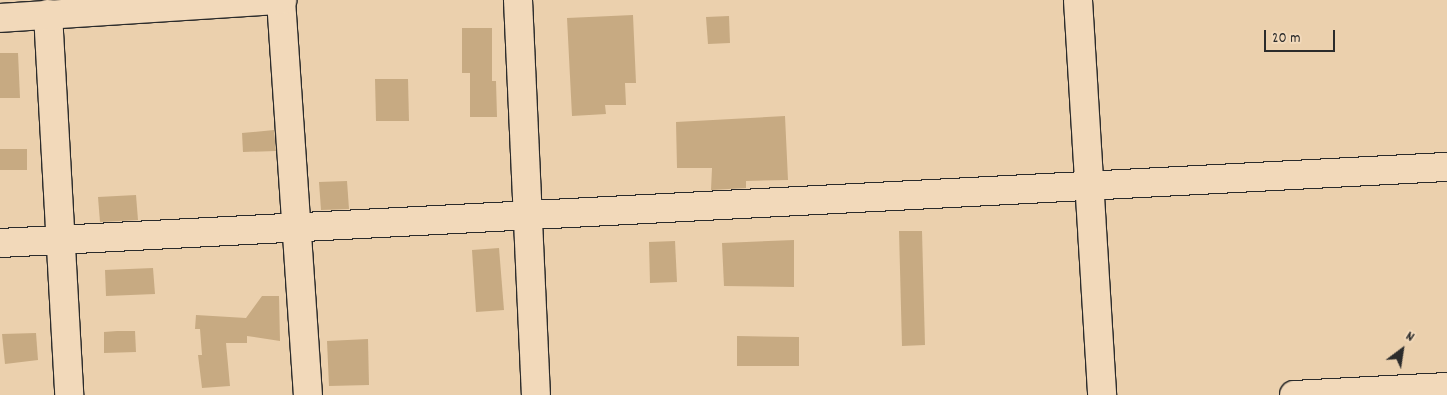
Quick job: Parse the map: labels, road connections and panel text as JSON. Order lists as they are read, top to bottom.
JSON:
{
  "scale_bar": "20 m",
  "north": "top right"
}
